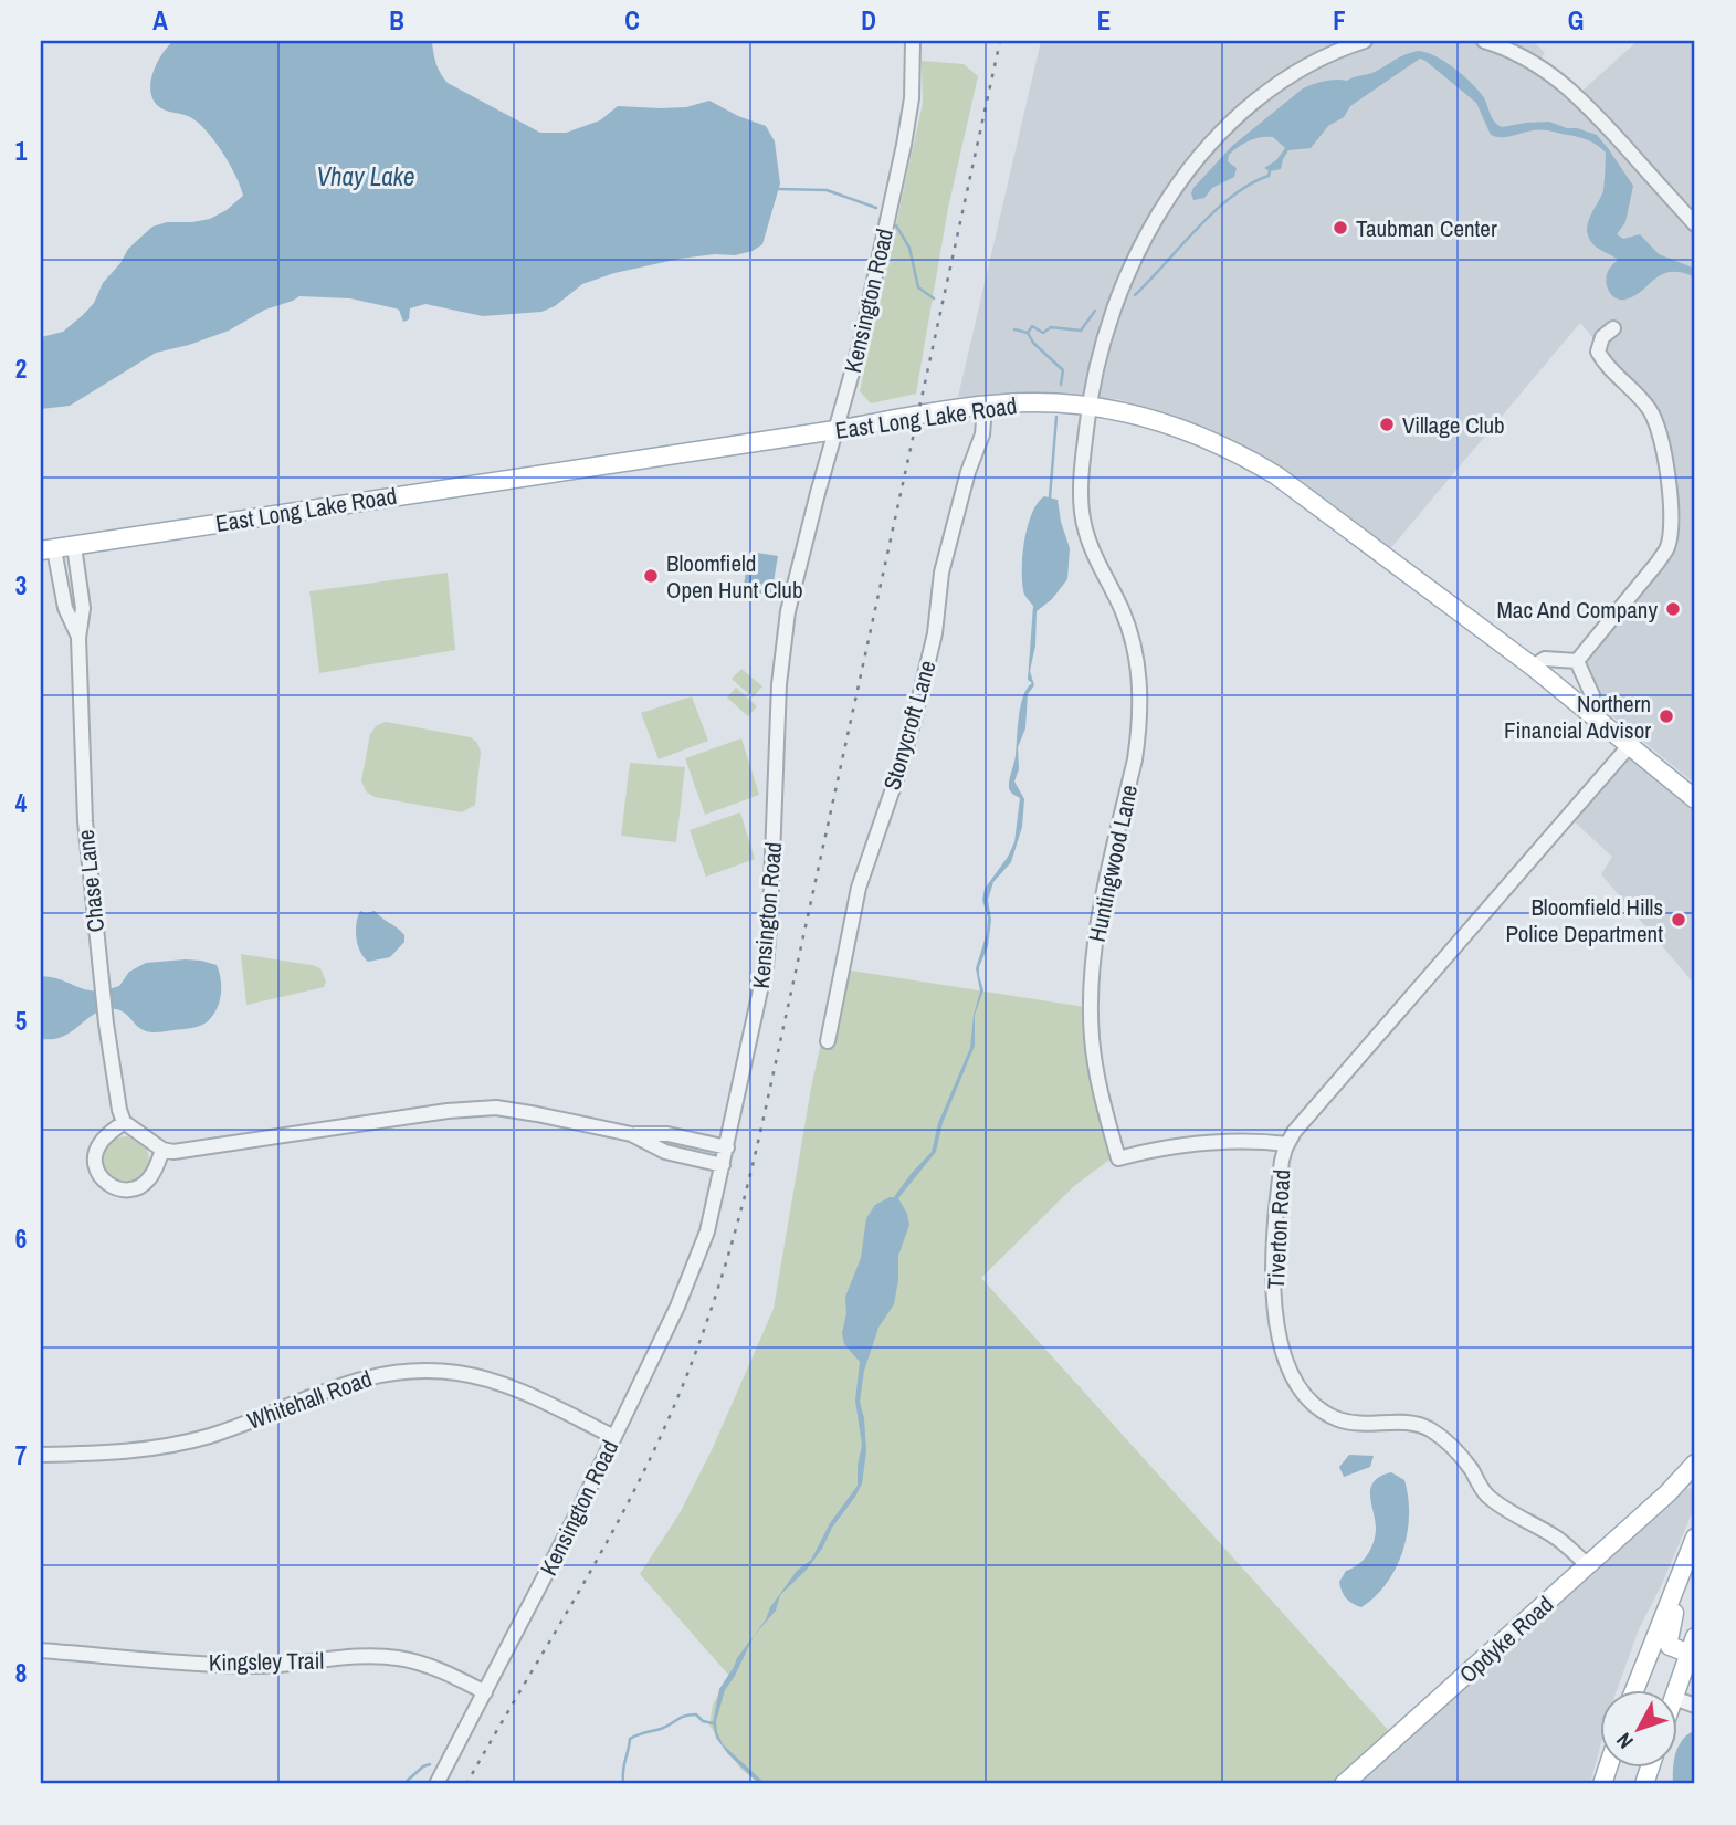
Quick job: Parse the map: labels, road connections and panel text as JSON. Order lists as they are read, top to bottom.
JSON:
{
  "streets": {
    "main road": ["East Long Lake Road", "Opdyke Road"],
    "street": [
      "Kensington Road",
      "Stonycroft Lane",
      "Huntingwood Lane",
      "Chase Lane",
      "Tiverton Road",
      "Whitehall Road",
      "Kingsley Trail"
    ]
  },
  "crossings": [
    ["Kensington Road", "East Long Lake Road"],
    ["Kensington Road", "Whitehall Road"],
    ["Kensington Road", "Kingsley Trail"],
    ["East Long Lake Road", "Stonycroft Lane"],
    ["East Long Lake Road", "Huntingwood Lane"],
    ["East Long Lake Road", "Chase Lane"],
    ["East Long Lake Road", "Tiverton Road"],
    ["Huntingwood Lane", "Tiverton Road"],
    ["Tiverton Road", "Opdyke Road"]
  ],
  "water": ["Vhay Lake"],
  "places": [
    "Taubman Center",
    "Village Club",
    "Bloomfield Open Hunt Club",
    "Mac And Company",
    "Northern Financial Advisor",
    "Bloomfield Hills Police Department"
  ],
  "north": "bottom left",
  "grid": {
    "columns": [
      "A",
      "B",
      "C",
      "D",
      "E",
      "F",
      "G"
    ],
    "rows": [
      "1",
      "2",
      "3",
      "4",
      "5",
      "6",
      "7",
      "8"
    ]
  }
}
